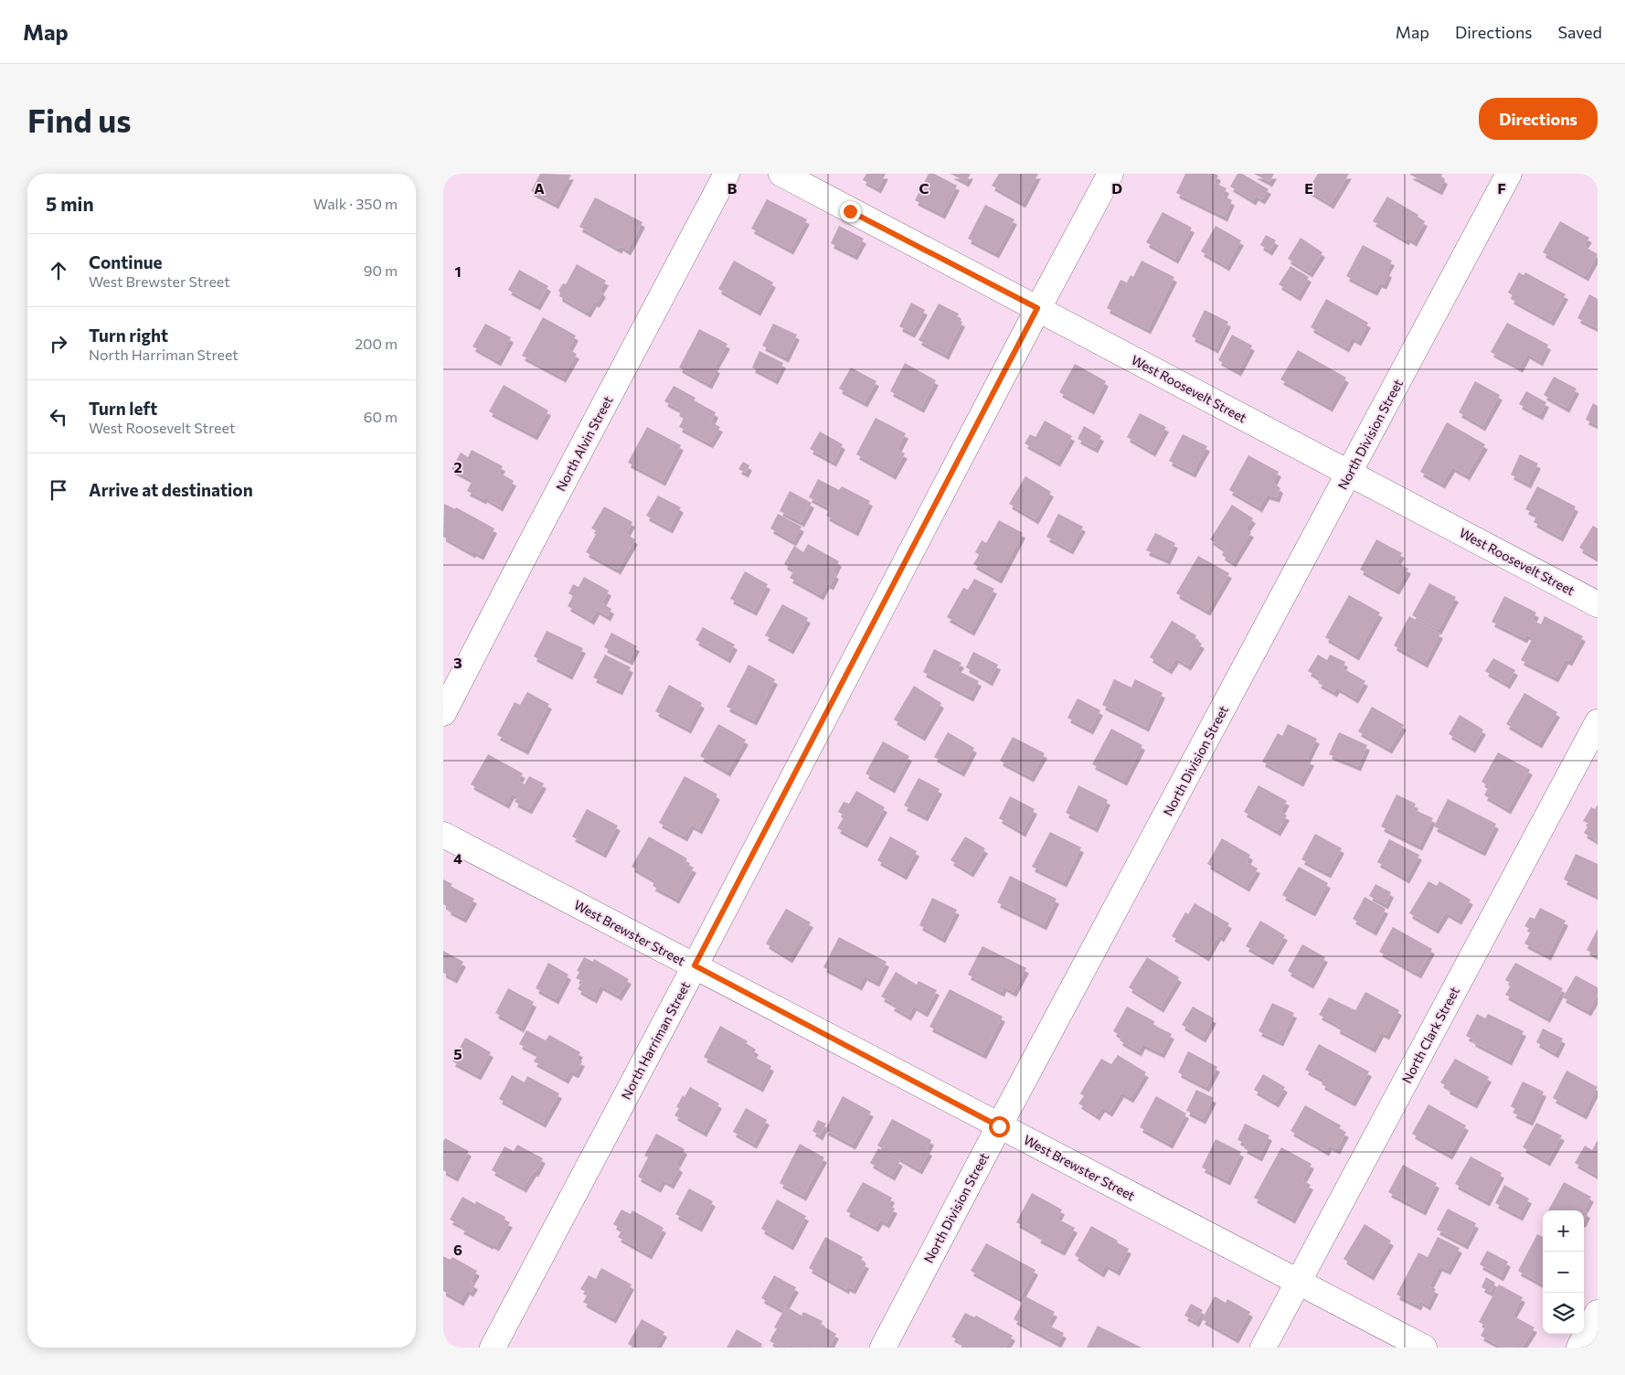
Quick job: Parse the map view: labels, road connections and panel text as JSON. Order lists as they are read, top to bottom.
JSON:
{
  "streets": {
    "street": [
      "West Roosevelt Street",
      "North Division Street",
      "North Alvin Street",
      "West Brewster Street",
      "North Clark Street",
      "North Harriman Street"
    ]
  },
  "crossings": [
    ["West Roosevelt Street", "North Division Street"],
    ["West Roosevelt Street", "North Harriman Street"],
    ["North Division Street", "West Brewster Street"],
    ["West Brewster Street", "North Clark Street"],
    ["West Brewster Street", "North Harriman Street"]
  ],
  "page": {
    "header": "Map",
    "nav": ["Map", "Directions", "Saved"],
    "buttons": "Directions",
    "title": "Find us",
    "heading": ["5 min", "Walk · 350 m"],
    "list": [
      ["Continue", "West Brewster Street", "90 m"],
      ["Turn right", "North Harriman Street", "200 m"],
      ["Turn left", "West Roosevelt Street", "60 m"],
      "Arrive at destination"
    ],
    "map_buttons": ["+", "−"]
  },
  "grid": {
    "columns": [
      "A",
      "B",
      "C",
      "D",
      "E",
      "F"
    ],
    "rows": [
      "1",
      "2",
      "3",
      "4",
      "5",
      "6"
    ]
  }
}
